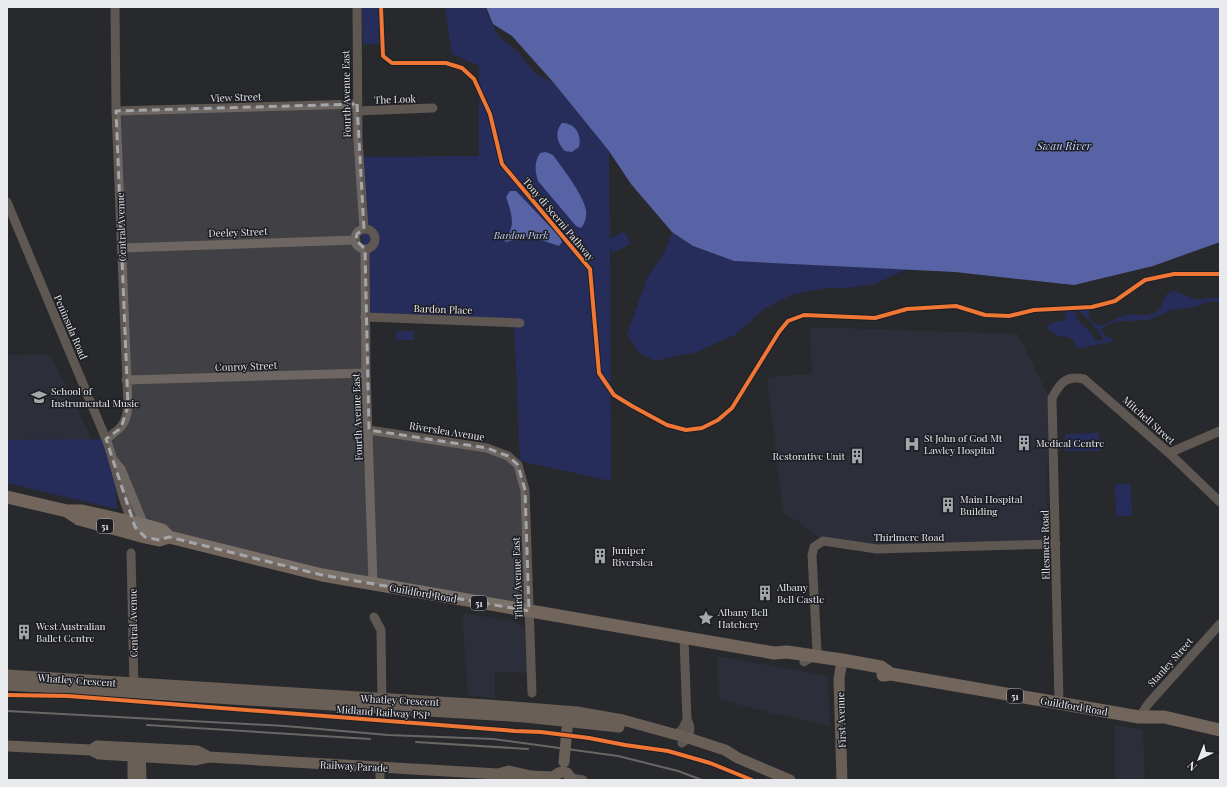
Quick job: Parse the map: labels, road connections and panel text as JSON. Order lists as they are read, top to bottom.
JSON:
{
  "streets": {
    "highway": ["51", "Guildford Road"],
    "main road": ["Whatley Crescent", "First Avenue", "Railway Parade"],
    "street": [
      "Fourth Avenue East",
      "View Street",
      "The Look",
      "Central Avenue",
      "Deeley Street",
      "Bardon Place",
      "Peninsula Road",
      "Conroy Street",
      "Mitchell Street",
      "Riverslea Avenue",
      "Thirlmere Road",
      "Ellesmere Road",
      "Third Avenue East",
      "Stanley Street"
    ],
    "cycle path": ["Tony di Scerni Pathway", "Midland Railway PSP"]
  },
  "crossings": [
    ["Fourth Avenue East", "View Street"],
    ["Fourth Avenue East", "The Look"],
    ["Fourth Avenue East", "Deeley Street"],
    ["Fourth Avenue East", "Bardon Place"],
    ["Fourth Avenue East", "Conroy Street"],
    ["Fourth Avenue East", "Riverslea Avenue"],
    ["Fourth Avenue East", "Guildford Road"],
    ["View Street", "The Look"],
    ["View Street", "Central Avenue"],
    ["Central Avenue", "Deeley Street"],
    ["Central Avenue", "Peninsula Road"],
    ["Central Avenue", "Conroy Street"],
    ["Central Avenue", "Whatley Crescent"],
    ["Peninsula Road", "Guildford Road"],
    ["Mitchell Street", "Ellesmere Road"],
    ["Riverslea Avenue", "Third Avenue East"],
    ["Thirlmere Road", "Ellesmere Road"],
    ["Thirlmere Road", "Guildford Road"],
    ["Ellesmere Road", "Guildford Road"],
    ["Third Avenue East", "Guildford Road"],
    ["Guildford Road", "Stanley Street"],
    ["Guildford Road", "First Avenue"]
  ],
  "water": ["Swan River"],
  "parks": ["Bardon Park"],
  "places": {
    "school or university": ["School of Instrumental Music"],
    "building": [
      "Medical Centre",
      "Restorative Unit",
      "Main Hospital Building",
      "Juniper Riverslea",
      "Albany Bell Castle",
      "West Australian Ballet Centre"
    ],
    "hospital": ["St John of God Mt Lawley Hospital"],
    "place": ["Albany Bell Hatchery"]
  },
  "north": "bottom left"
}
